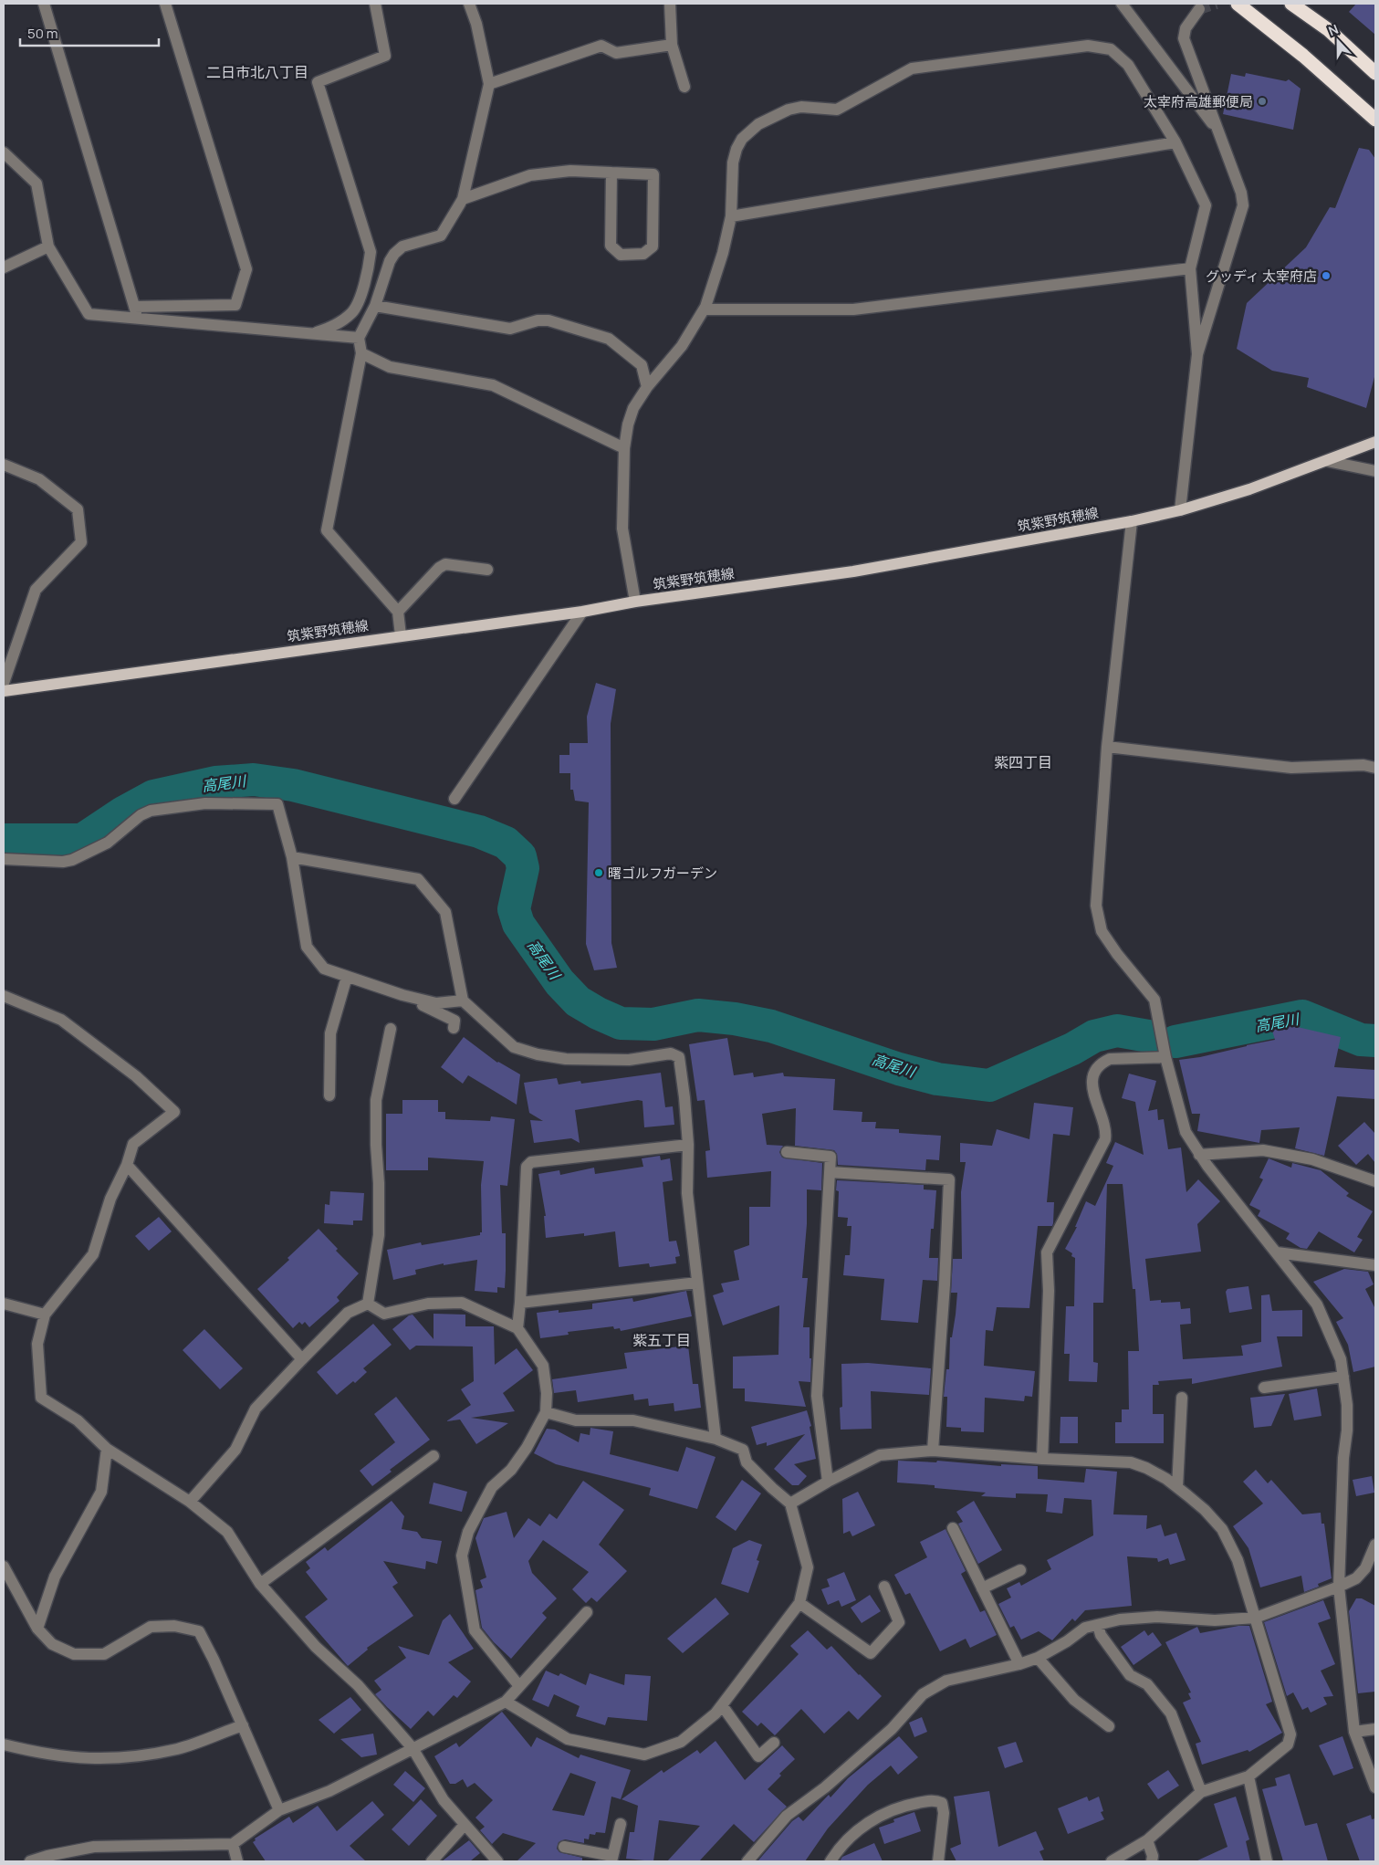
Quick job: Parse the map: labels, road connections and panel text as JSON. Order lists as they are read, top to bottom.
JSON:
{
  "streets": {
    "main road": ["筑紫野筑穂線"]
  },
  "districts": ["二日市北八丁目", "紫四丁目", "紫五丁目"],
  "water": ["高尾川"],
  "places": ["太宰府高雄郵便局", "グッディ 太宰府店", "曙ゴルフガーデン"],
  "scale_bar": "50 m",
  "north": "top"
}
